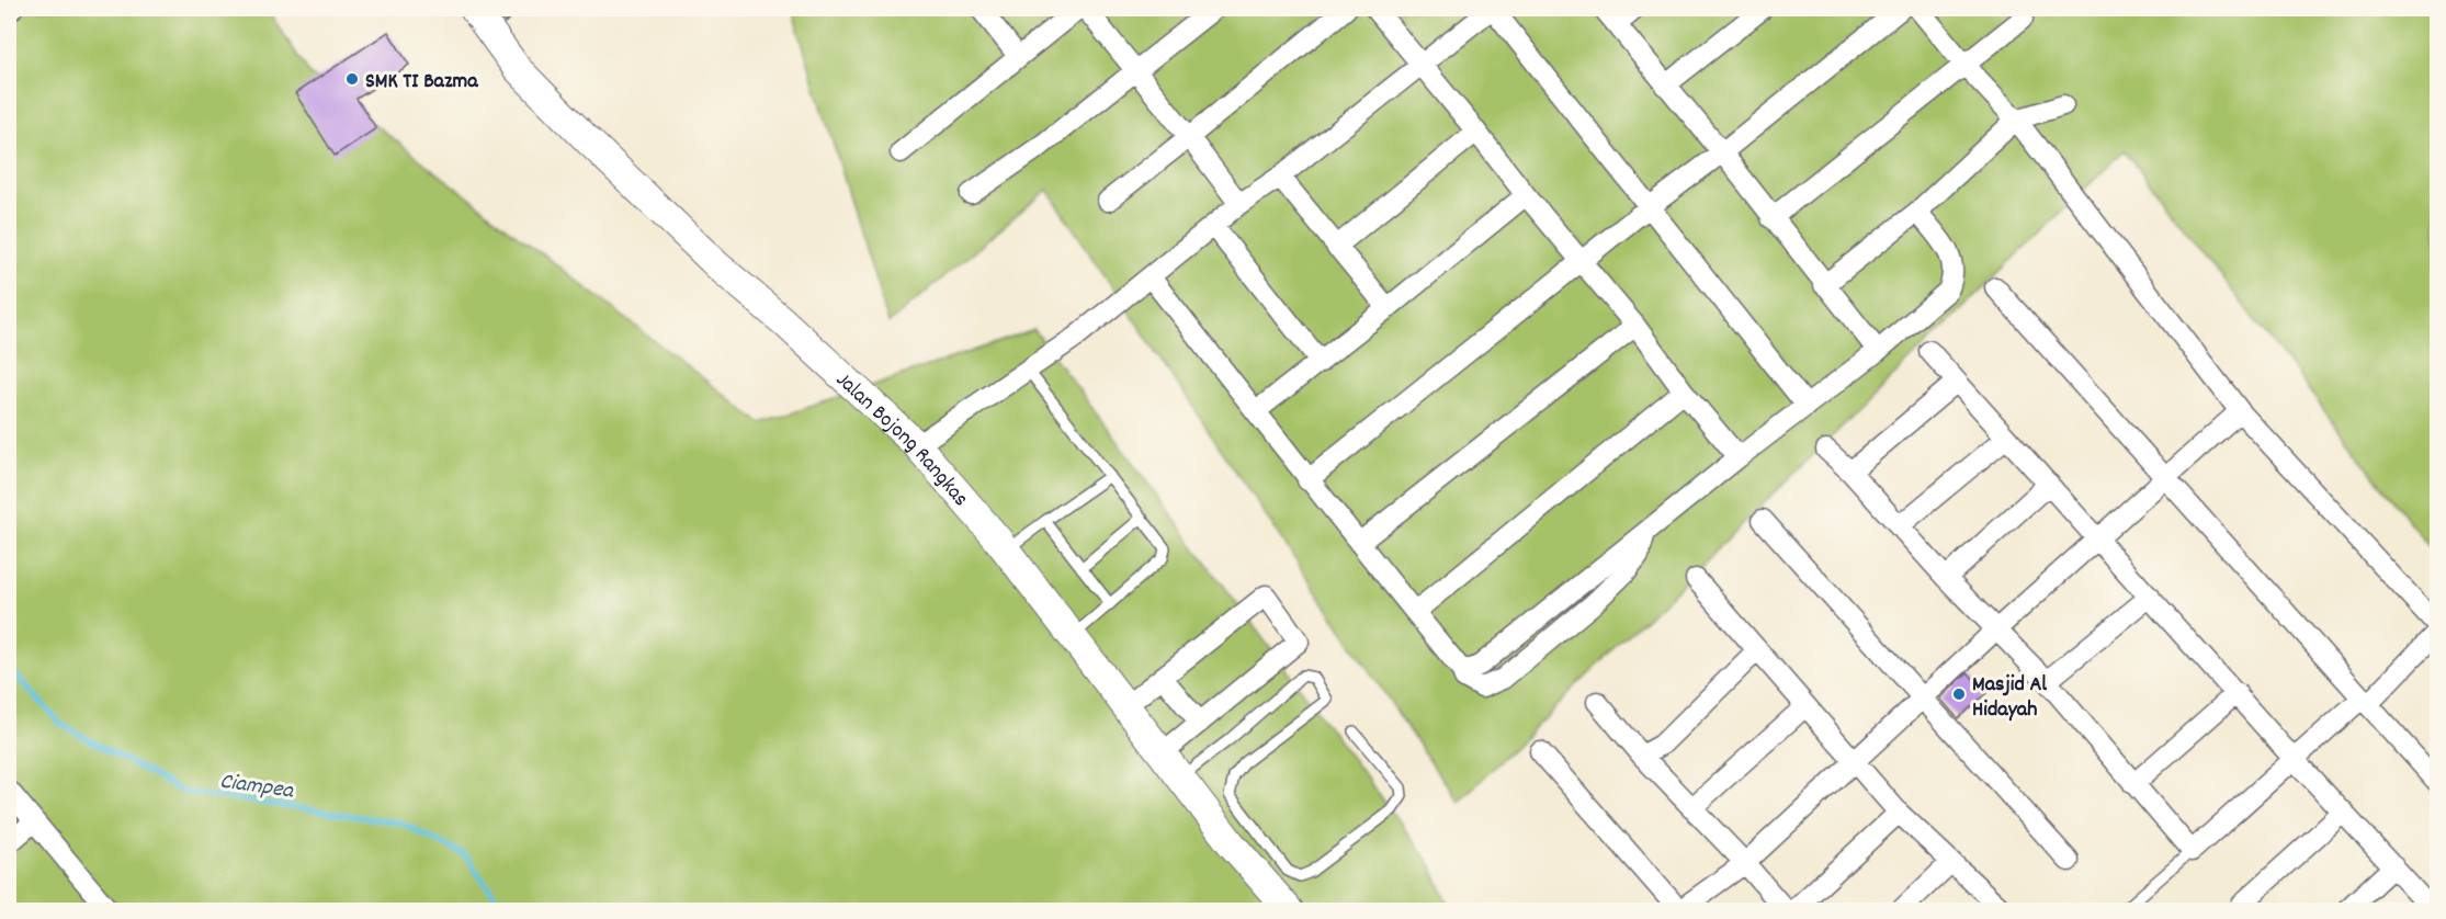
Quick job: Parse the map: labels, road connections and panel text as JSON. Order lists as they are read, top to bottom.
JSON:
{
  "streets": {
    "main road": ["Jalan Bojong Rangkas"]
  },
  "water": ["Ciampea"],
  "places": ["SMK TI Bazma", "Masjid Al Hidayah"]
}
